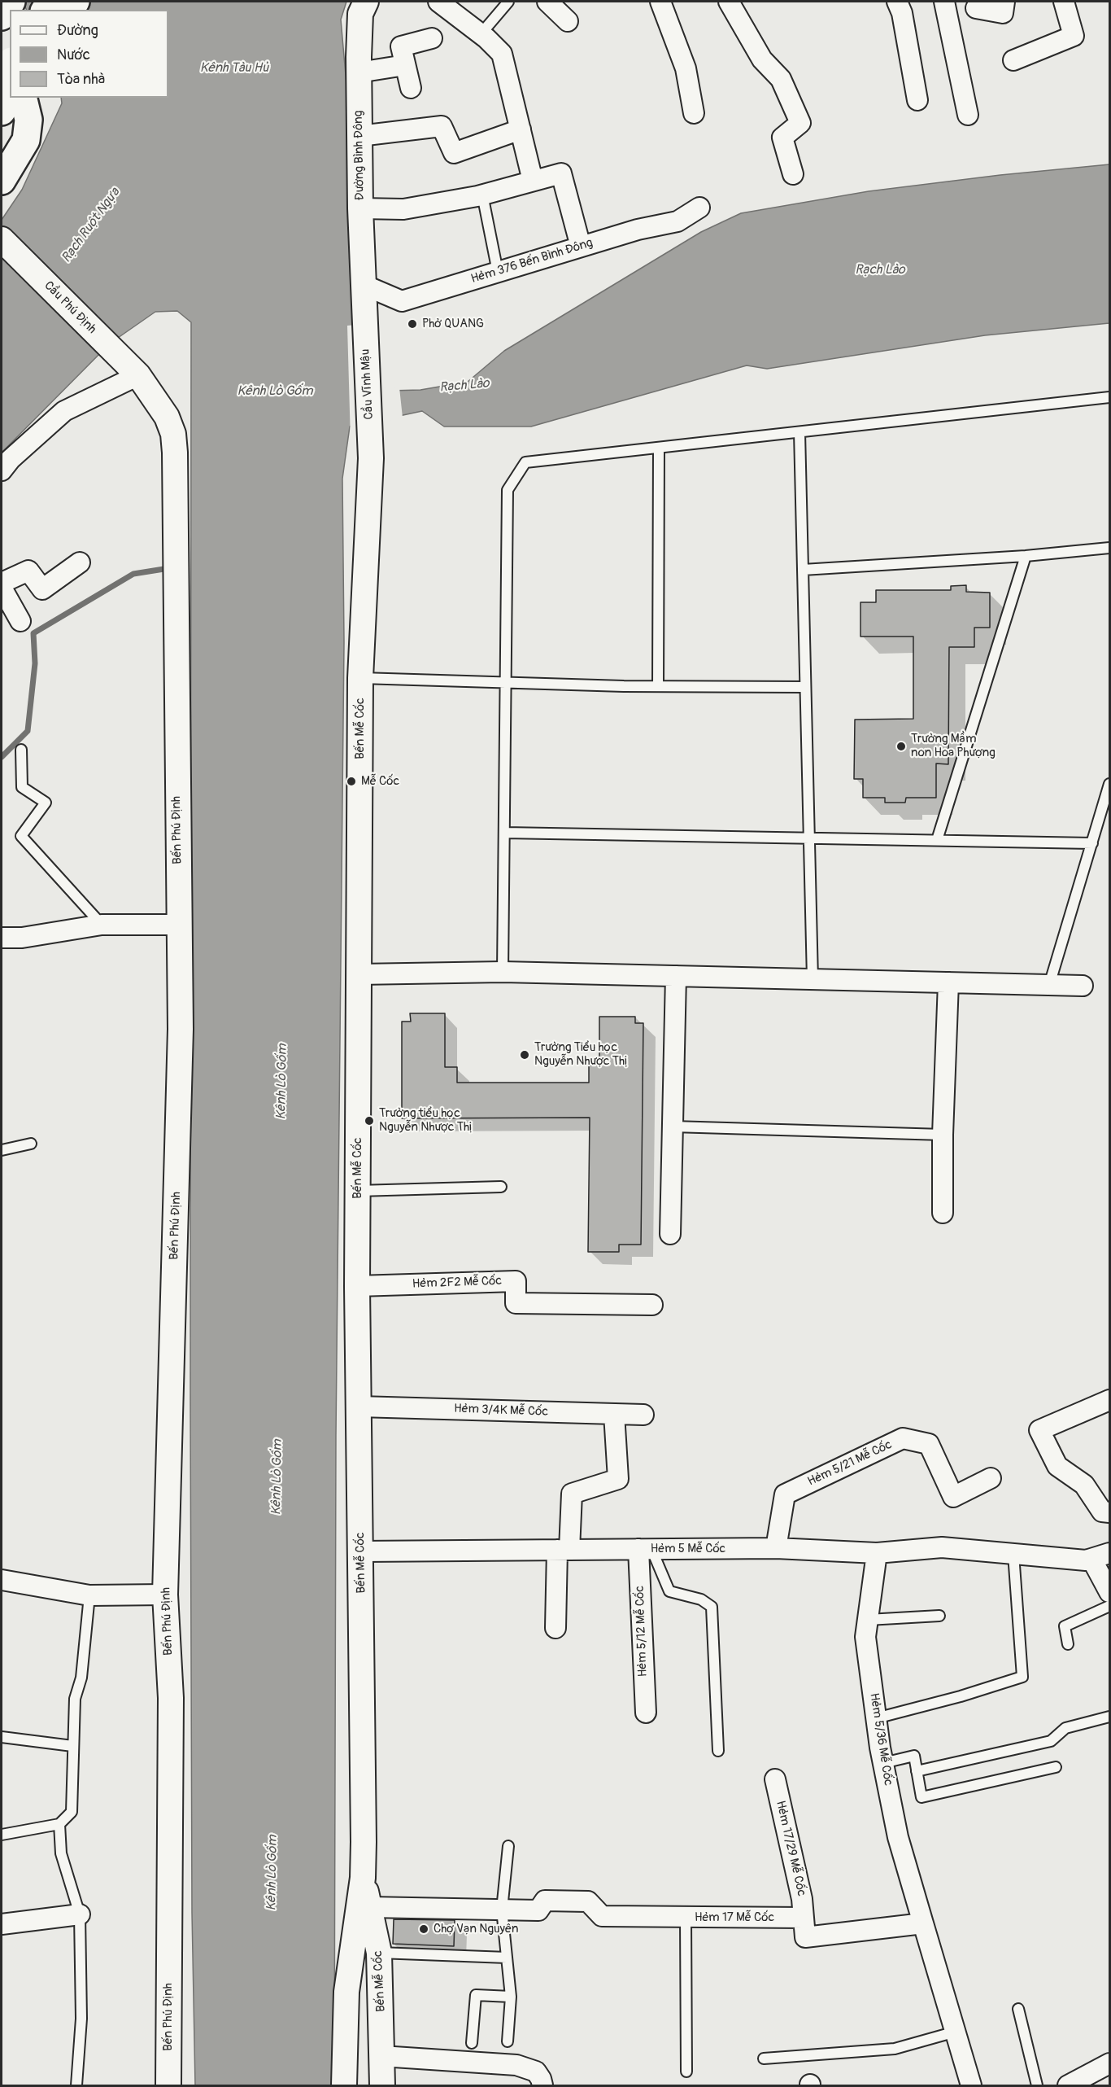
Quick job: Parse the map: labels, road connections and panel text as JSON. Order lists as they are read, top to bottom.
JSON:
{
  "streets": {
    "street": [
      "Đường Bình Đông",
      "Hẻm 376 Bến Bình Đông",
      "Cầu Phú Định",
      "Cầu Vĩnh Mậu",
      "Bến Mễ Cốc",
      "Bến Phú Định",
      "Hẻm 2F2 Mễ Cốc",
      "Hẻm 3/4K Mễ Cốc",
      "Hẻm 5/21 Mễ Cốc",
      "Hẻm 5 Mễ Cốc",
      "Hẻm 5/12 Mễ Cốc",
      "Hẻm 5/36 Mễ Cốc",
      "Hẻm 17/29 Mễ Cốc",
      "Hẻm 17 Mễ Cốc"
    ]
  },
  "crossings": [
    ["Đường Bình Đông", "Hẻm 376 Bến Bình Đông"],
    ["Đường Bình Đông", "Cầu Vĩnh Mậu"],
    ["Cầu Phú Định", "Bến Phú Định"],
    ["Cầu Vĩnh Mậu", "Bến Mễ Cốc"],
    ["Bến Mễ Cốc", "Hẻm 2F2 Mễ Cốc"],
    ["Bến Mễ Cốc", "Hẻm 3/4K Mễ Cốc"],
    ["Bến Mễ Cốc", "Hẻm 5 Mễ Cốc"],
    ["Bến Mễ Cốc", "Hẻm 17 Mễ Cốc"],
    ["Hẻm 5/21 Mễ Cốc", "Hẻm 5 Mễ Cốc"],
    ["Hẻm 5 Mễ Cốc", "Hẻm 5/12 Mễ Cốc"],
    ["Hẻm 5 Mễ Cốc", "Hẻm 5/36 Mễ Cốc"],
    ["Hẻm 17/29 Mễ Cốc", "Hẻm 17 Mễ Cốc"]
  ],
  "water": [
    "Kênh Tàu Hủ",
    "Rạch Ruột Ngựa",
    "Rạch Lào",
    "Kênh Lò Gốm"
  ],
  "places": [
    "Phở QUANG",
    "Trường Mầm non Hoa Phượng",
    "Mễ Cốc",
    "Trường Tiểu học Nguyễn Nhược Thị",
    "Trường tiểu học Nguyễn Nhược Thị",
    "Chợ Vạn Nguyên"
  ],
  "legend": ["Đường", "Nước", "Tòa nhà"]
}
